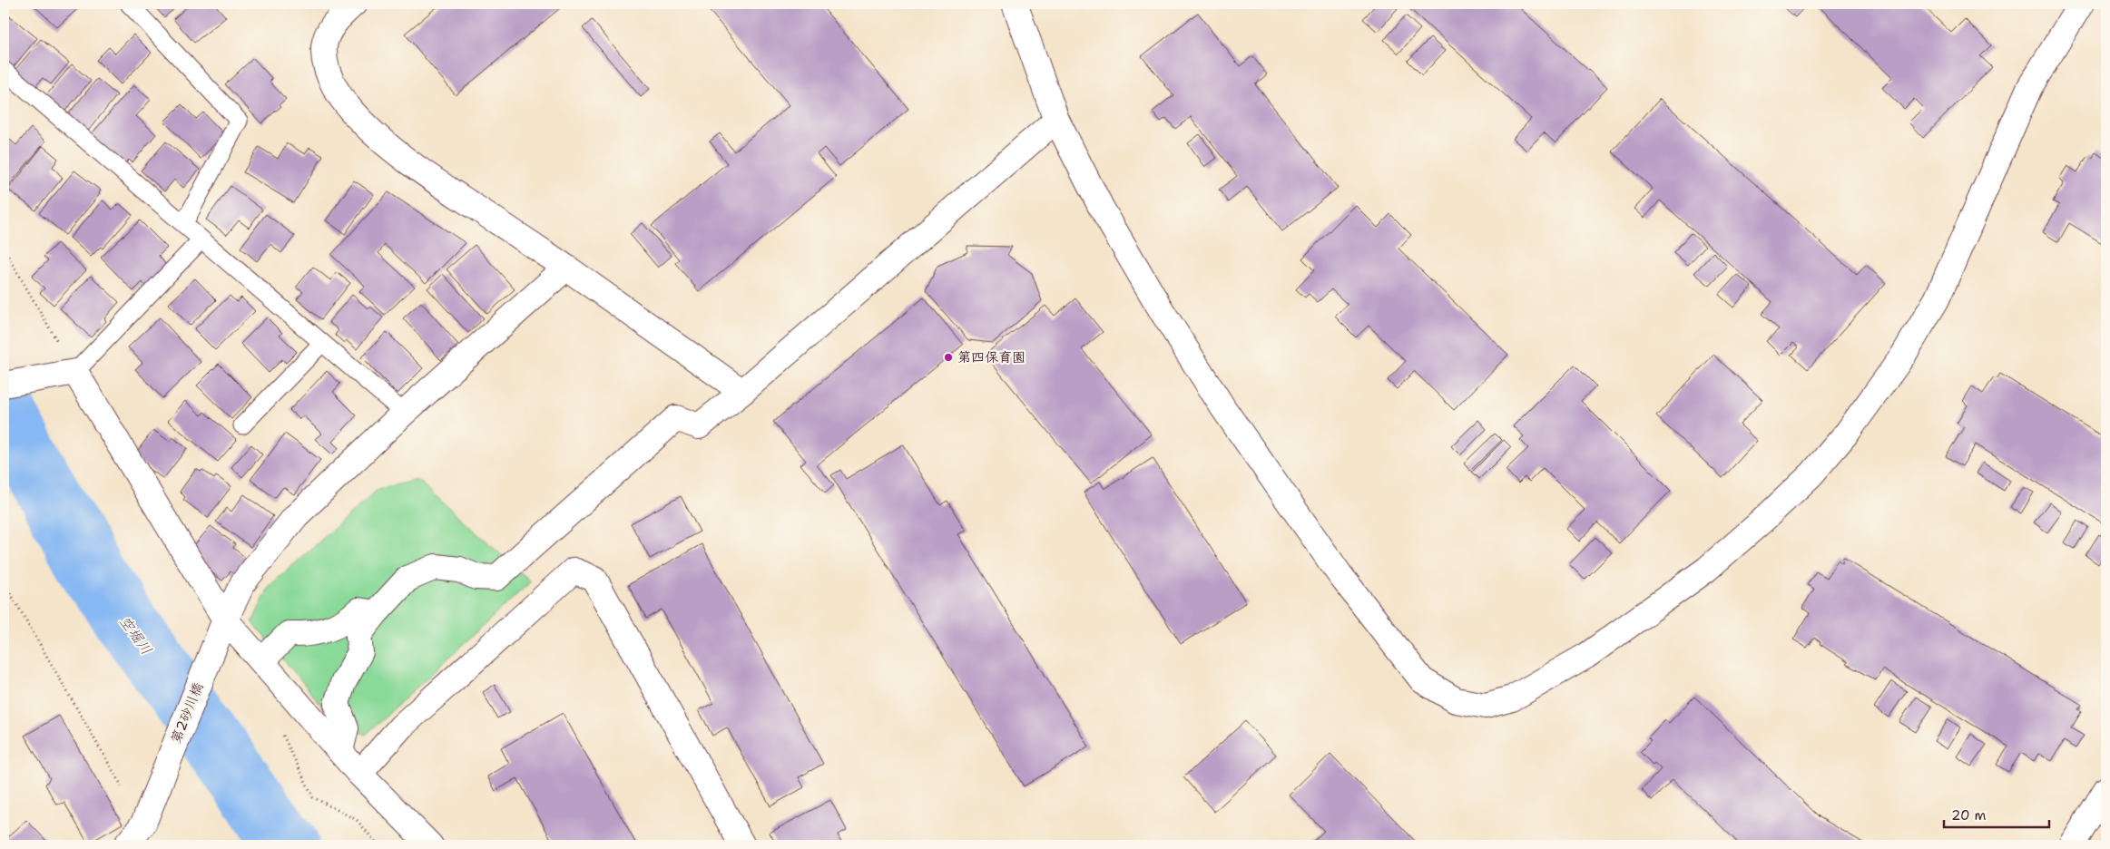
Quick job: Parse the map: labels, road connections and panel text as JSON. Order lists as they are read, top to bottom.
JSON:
{
  "streets": {
    "street": ["第2砂川橋"]
  },
  "water": ["空堀川"],
  "places": ["第四保育園"],
  "scale_bar": "20 m"
}
